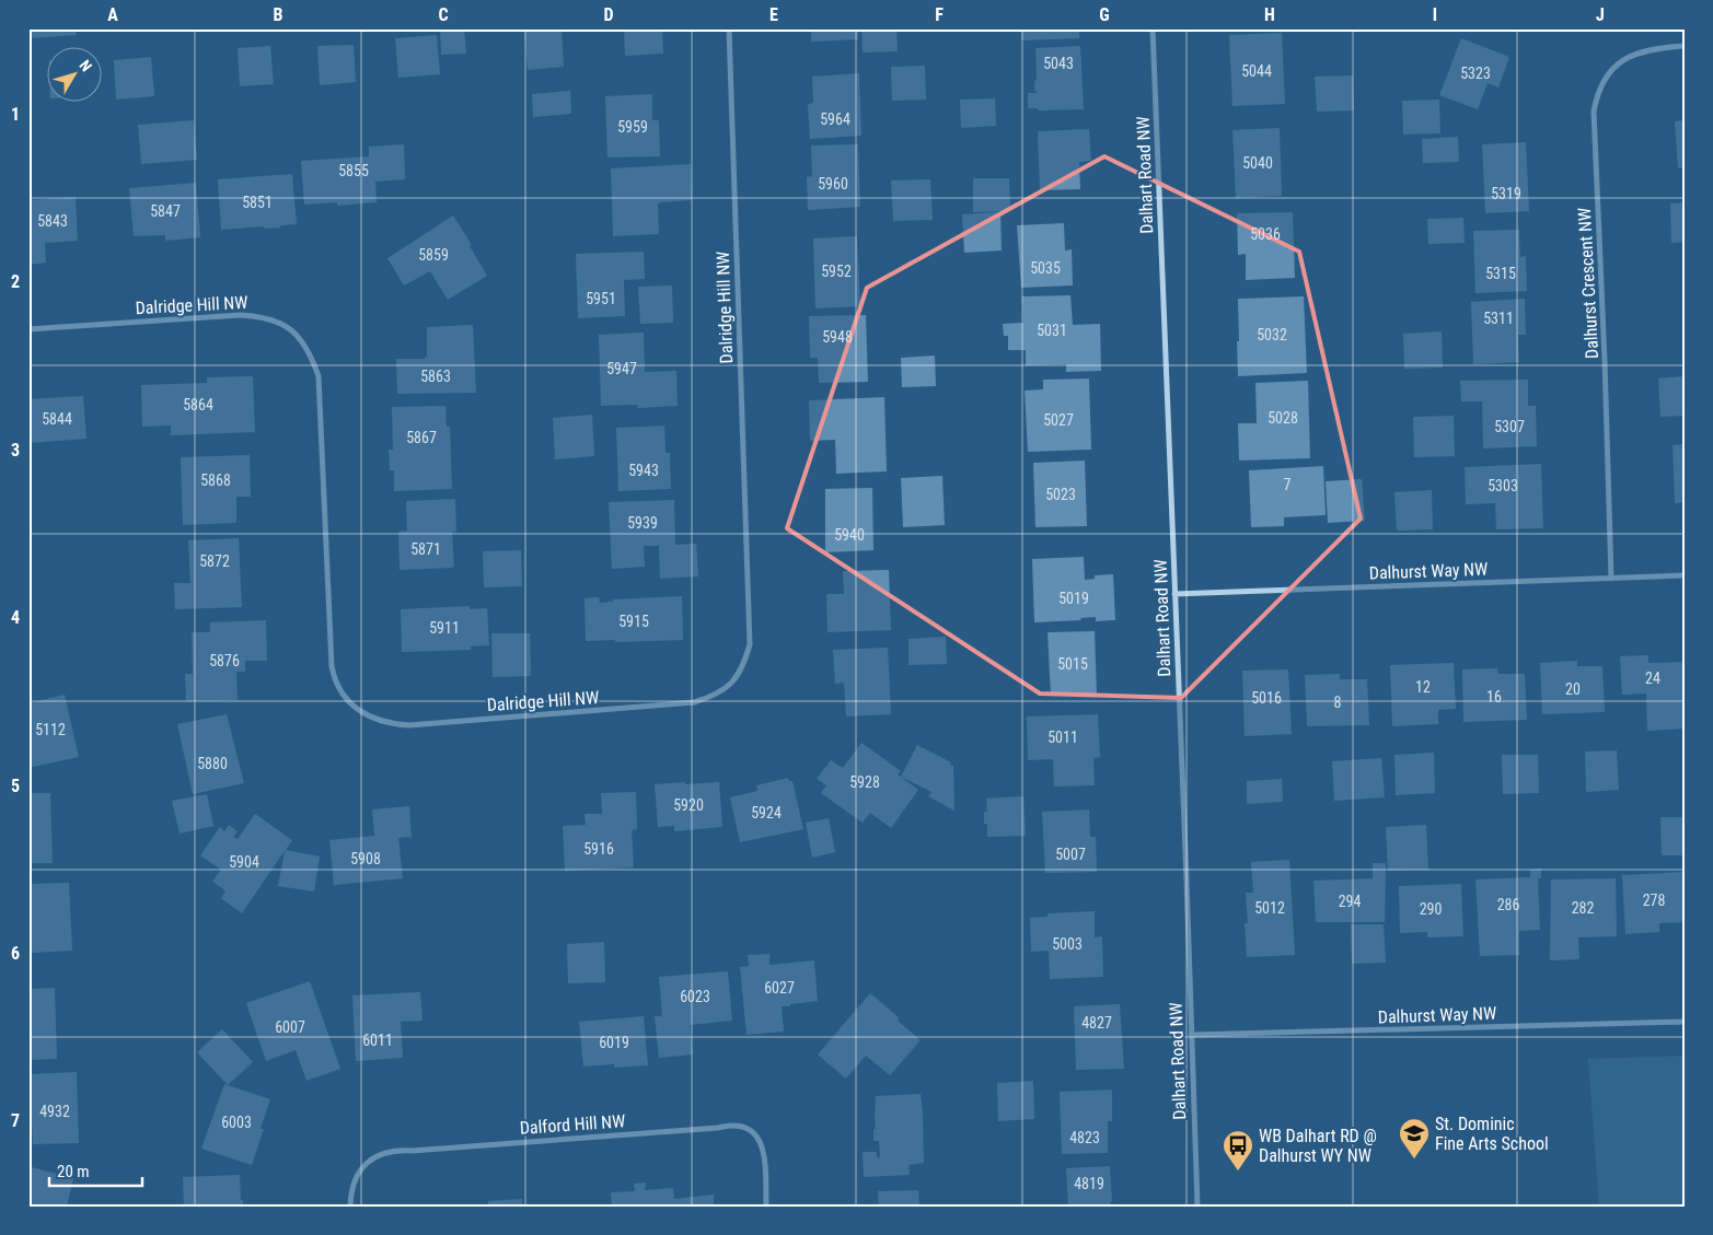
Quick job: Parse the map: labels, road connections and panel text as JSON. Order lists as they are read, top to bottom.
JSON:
{
  "streets": {
    "street": [
      "Dalhart Road NW",
      "Dalhurst Crescent NW",
      "Dalridge Hill NW",
      "Dalhurst Way NW",
      "Dalford Hill NW"
    ]
  },
  "crossings": [
    ["Dalhart Road NW", "Dalhurst Way NW"],
    ["Dalhurst Crescent NW", "Dalhurst Way NW"]
  ],
  "places": {
    "school or university": ["St. Dominic Fine Arts School"],
    "bus stop": ["WB Dalhart RD @ Dalhurst WY NW"]
  },
  "house_numbers": [
    "5043",
    "5044",
    "5323",
    "5964",
    "5959",
    "5040",
    "5855",
    "5960",
    "5319",
    "5851",
    "5847",
    "5843",
    "5036",
    "5859",
    "5035",
    "5952",
    "5315",
    "5951",
    "5311",
    "5031",
    "5032",
    "5948",
    "5947",
    "5863",
    "5864",
    "5028",
    "5844",
    "5027",
    "5307",
    "5867",
    "5943",
    "5868",
    "7",
    "5303",
    "5023",
    "5939",
    "5940",
    "5871",
    "5872",
    "5019",
    "5915",
    "5911",
    "5876",
    "5015",
    "24",
    "12",
    "20",
    "16",
    "5016",
    "8",
    "5112",
    "5011",
    "5880",
    "5928",
    "5920",
    "5924",
    "5916",
    "5007",
    "5908",
    "5904",
    "278",
    "294",
    "286",
    "5012",
    "282",
    "290",
    "5003",
    "6027",
    "6023",
    "4827",
    "6007",
    "6011",
    "6019",
    "4932",
    "6003",
    "4823",
    "4819"
  ],
  "scale_bar": "20 m",
  "north": "top right",
  "grid": {
    "columns": [
      "A",
      "B",
      "C",
      "D",
      "E",
      "F",
      "G",
      "H",
      "I",
      "J"
    ],
    "rows": [
      "1",
      "2",
      "3",
      "4",
      "5",
      "6",
      "7"
    ]
  }
}
